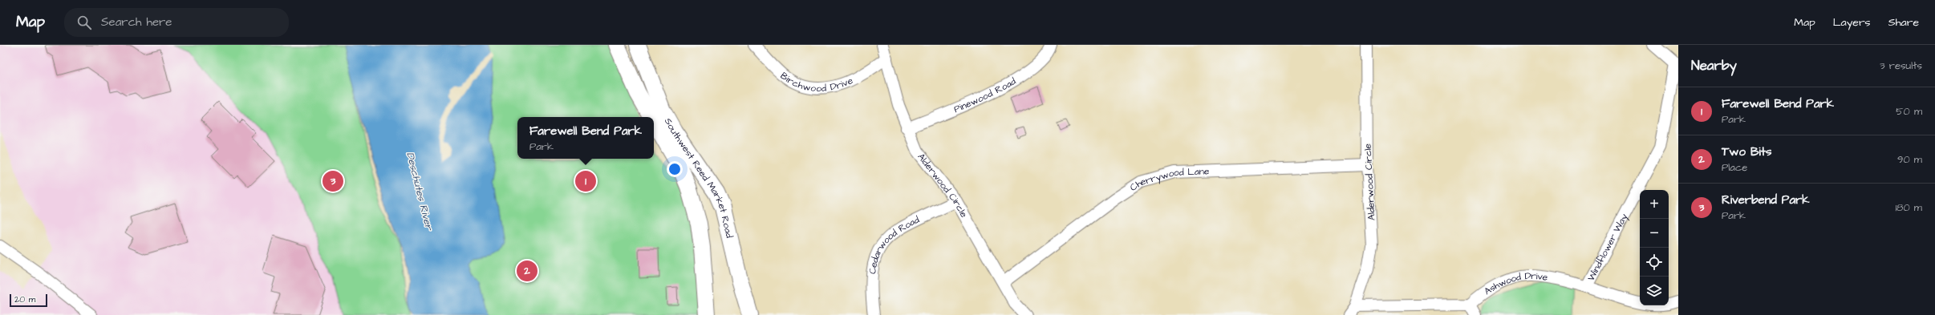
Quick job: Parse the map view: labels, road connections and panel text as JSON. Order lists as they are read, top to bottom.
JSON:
{
  "streets": {
    "main road": ["Southwest Reed Market Road"],
    "street": [
      "Birchwood Drive",
      "Pinewood Road",
      "Cherrywood Lane",
      "Alderwood Circle",
      "Cedarwood Road",
      "Windflower Way",
      "Ashwood Drive"
    ]
  },
  "crossings": [
    ["Birchwood Drive", "Alderwood Circle"],
    ["Pinewood Road", "Alderwood Circle"],
    ["Cherrywood Lane", "Alderwood Circle"],
    ["Alderwood Circle", "Cedarwood Road"],
    ["Windflower Way", "Ashwood Drive"]
  ],
  "water": ["Deschutes River"],
  "scale_bar": "20 m",
  "page": {
    "header": "Map",
    "search": "Search here",
    "nav": ["Map", "Layers", "Share"],
    "heading": ["Nearby", "3 results"],
    "list": [
      {
        "mark": "1",
        "name": "Farewell Bend Park",
        "note": "Park",
        "value": "50 m"
      },
      {
        "mark": "2",
        "name": "Two Bits",
        "note": "Place",
        "value": "90 m"
      },
      {
        "mark": "3",
        "name": "Riverbend Park",
        "note": "Park",
        "value": "180 m"
      }
    ],
    "popup": ["Farewell Bend Park", "Park"],
    "pins": ["1", "3", "2"],
    "map_buttons": ["+", "−"],
    "scale": "20 m"
  }
}
